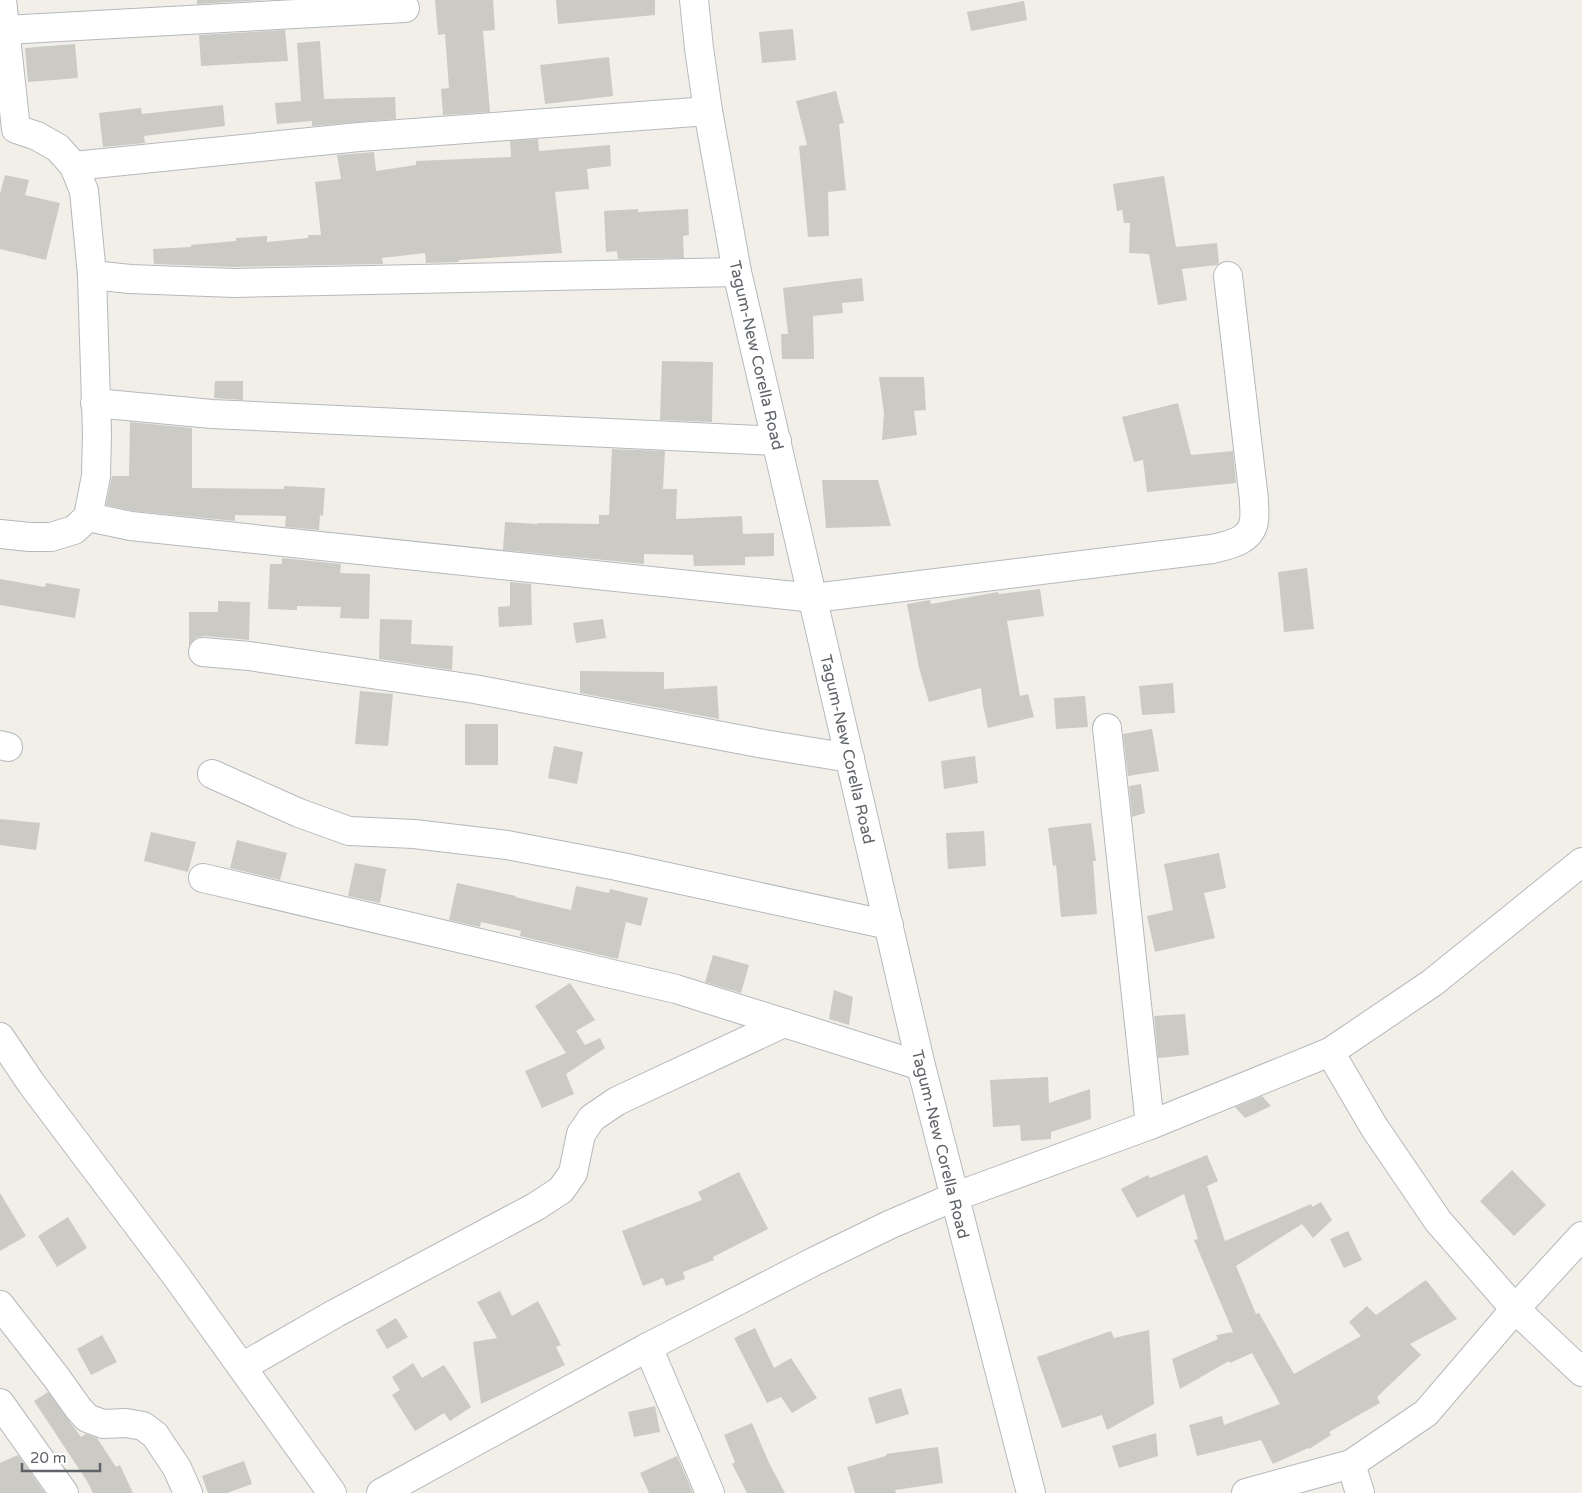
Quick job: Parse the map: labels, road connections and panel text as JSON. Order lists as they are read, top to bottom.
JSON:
{
  "streets": {
    "street": ["Tagum-New Corella Road"]
  },
  "scale_bar": "20 m"
}
